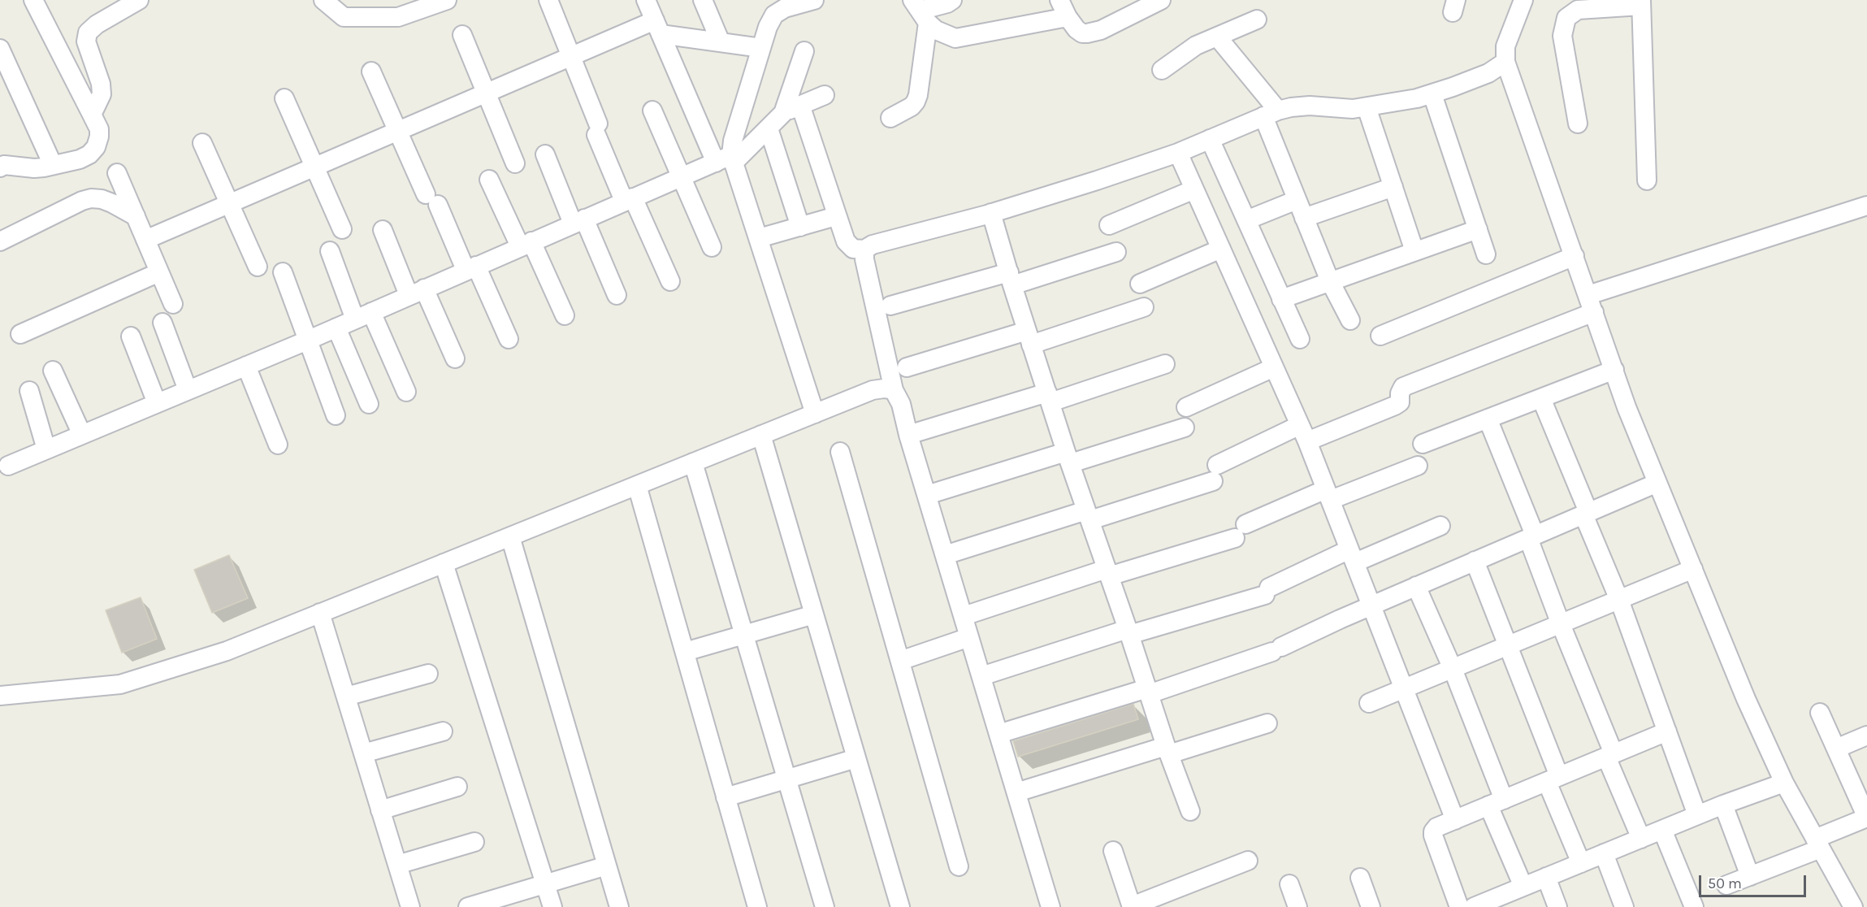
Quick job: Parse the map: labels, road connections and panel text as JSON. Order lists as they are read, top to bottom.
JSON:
{
  "scale_bar": "50 m"
}
